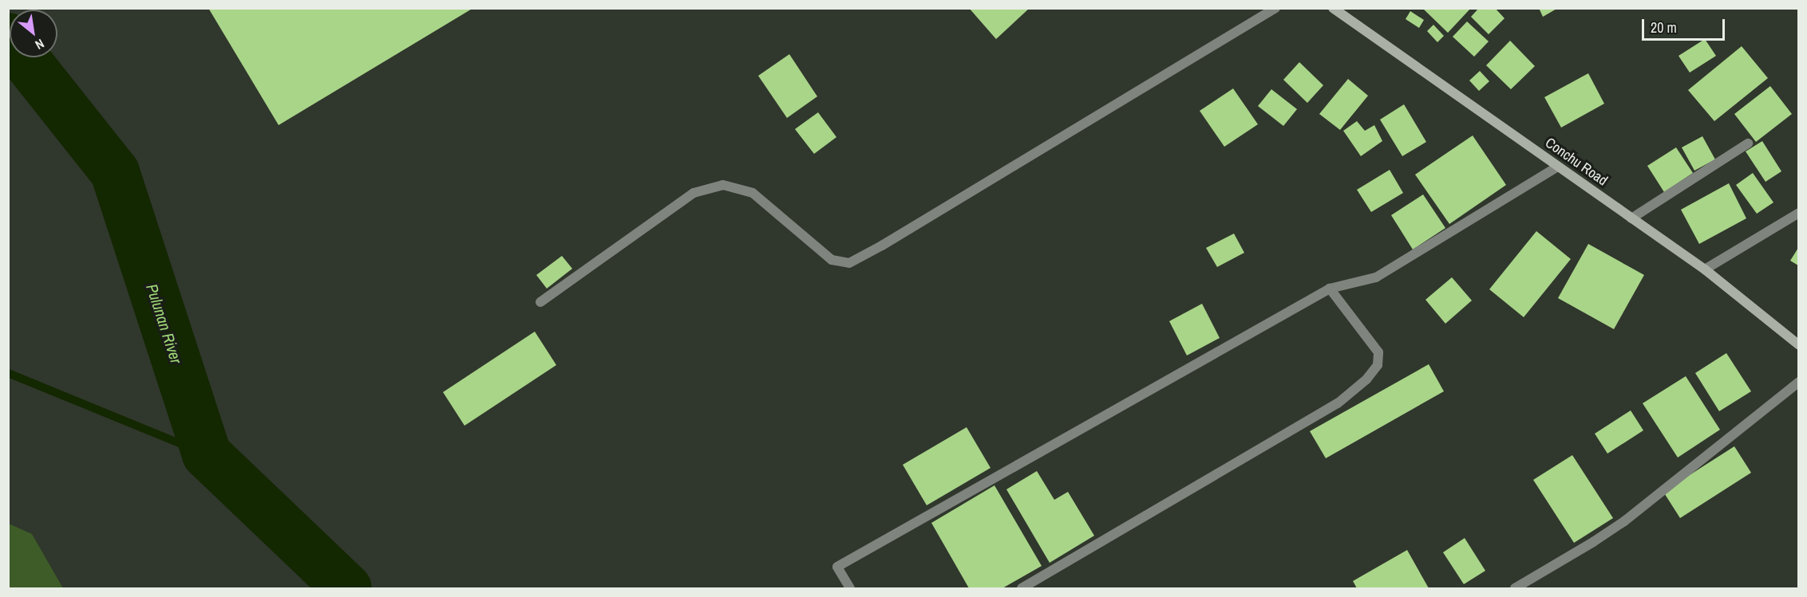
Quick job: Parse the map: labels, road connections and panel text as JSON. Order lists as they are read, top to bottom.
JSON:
{
  "streets": {
    "main road": ["Conchu Road"]
  },
  "water": ["Pulunan River"],
  "scale_bar": "20 m",
  "north": "bottom right"
}
